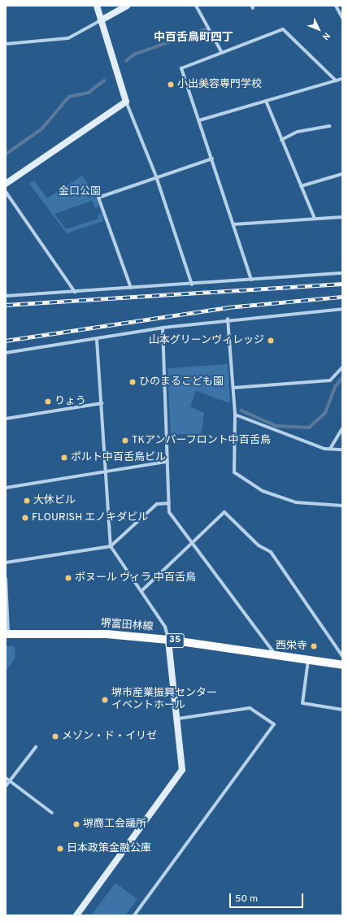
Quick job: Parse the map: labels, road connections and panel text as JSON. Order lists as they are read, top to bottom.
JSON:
{
  "streets": {
    "main road": ["堺富田林線", "35"]
  },
  "districts": ["中百舌鳥町四丁"],
  "parks": ["金口公園"],
  "places": [
    "小出美容専門学校",
    "山本グリーンヴィレッジ",
    "ひのまるこども園",
    "りょう",
    "TKアンバーフロント中百舌鳥",
    "ポルト中百舌鳥ビル",
    "大休ビル",
    "FLOURISH エノキダビル",
    "ボヌール ヴィラ 中百舌鳥",
    "西栄寺",
    "堺市産業振興センター イベントホール",
    "メゾン・ド・イリゼ",
    "堺商工会議所",
    "日本政策金融公庫"
  ],
  "scale_bar": "50 m",
  "north": "bottom right"
}
